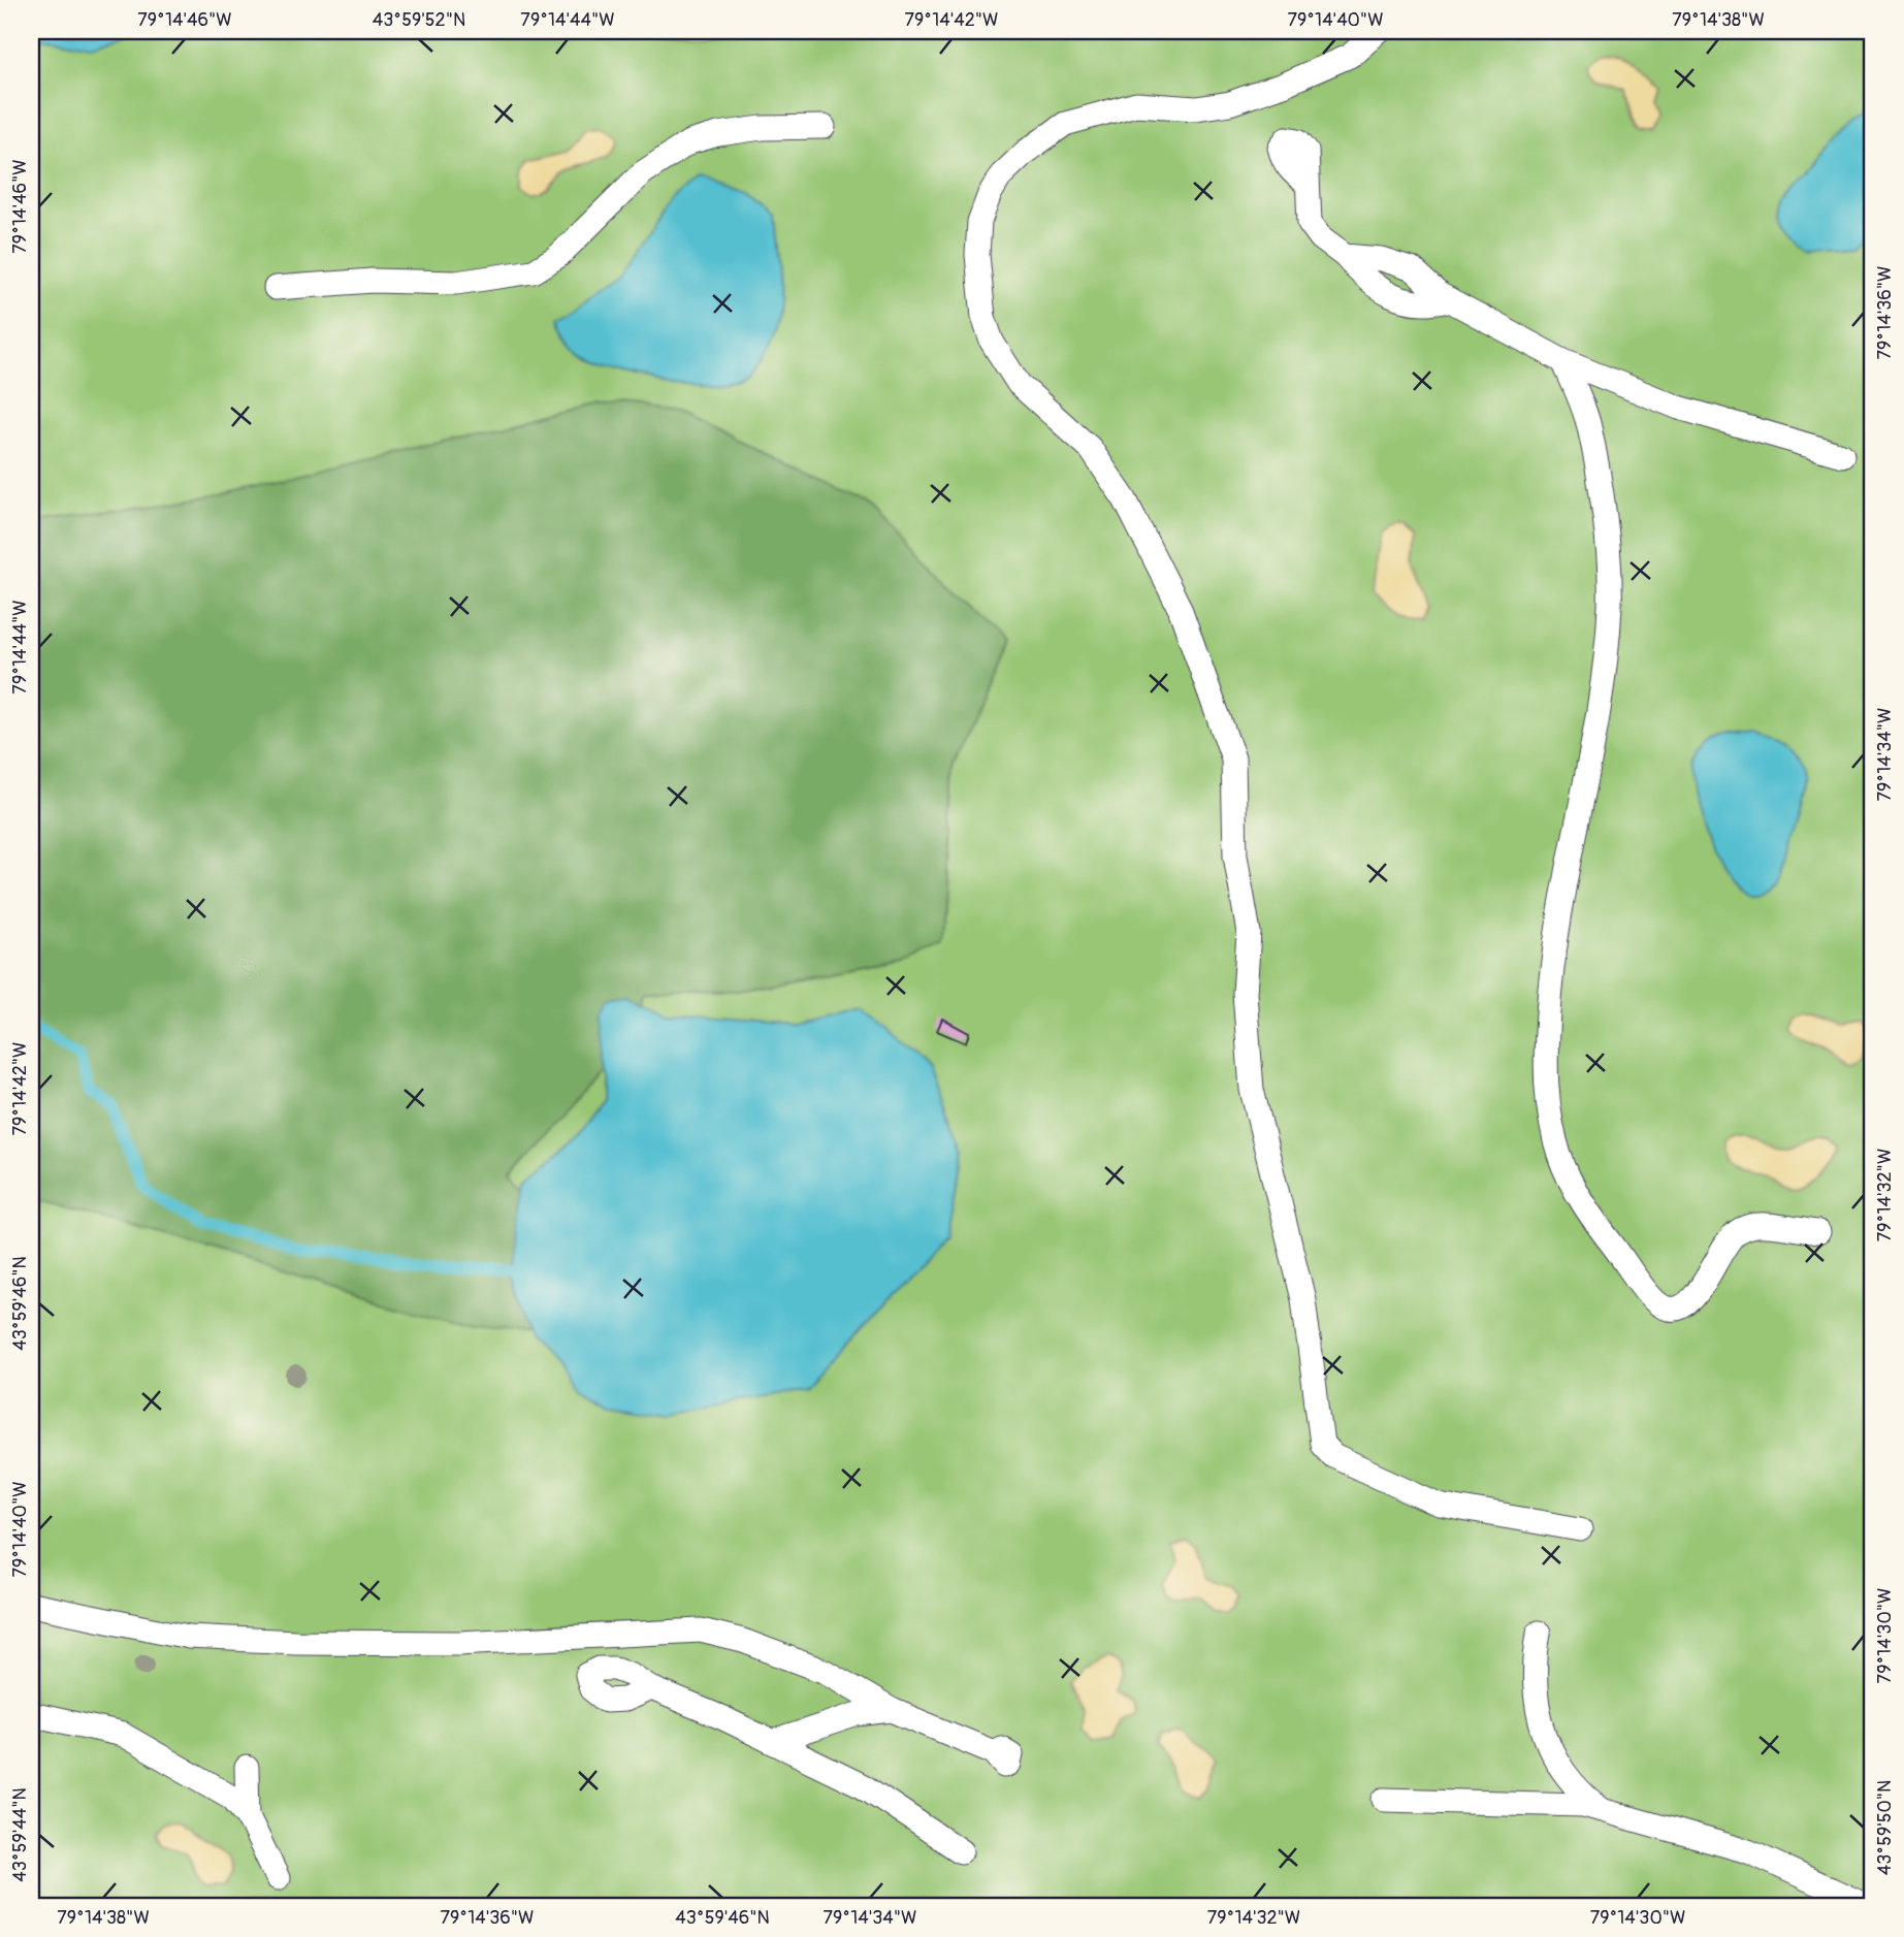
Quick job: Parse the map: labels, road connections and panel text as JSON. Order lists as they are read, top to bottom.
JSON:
{
  "coordinates": [
    "79°14'46\"W",
    "43°59'52\"N",
    "79°14'44\"W",
    "79°14'42\"W",
    "79°14'40\"W",
    "79°14'38\"W",
    "79°14'36\"W",
    "79°14'34\"W",
    "79°14'32\"W",
    "43°59'46\"N",
    "79°14'30\"W",
    "43°59'50\"N",
    "43°59'44\"N"
  ]
}
